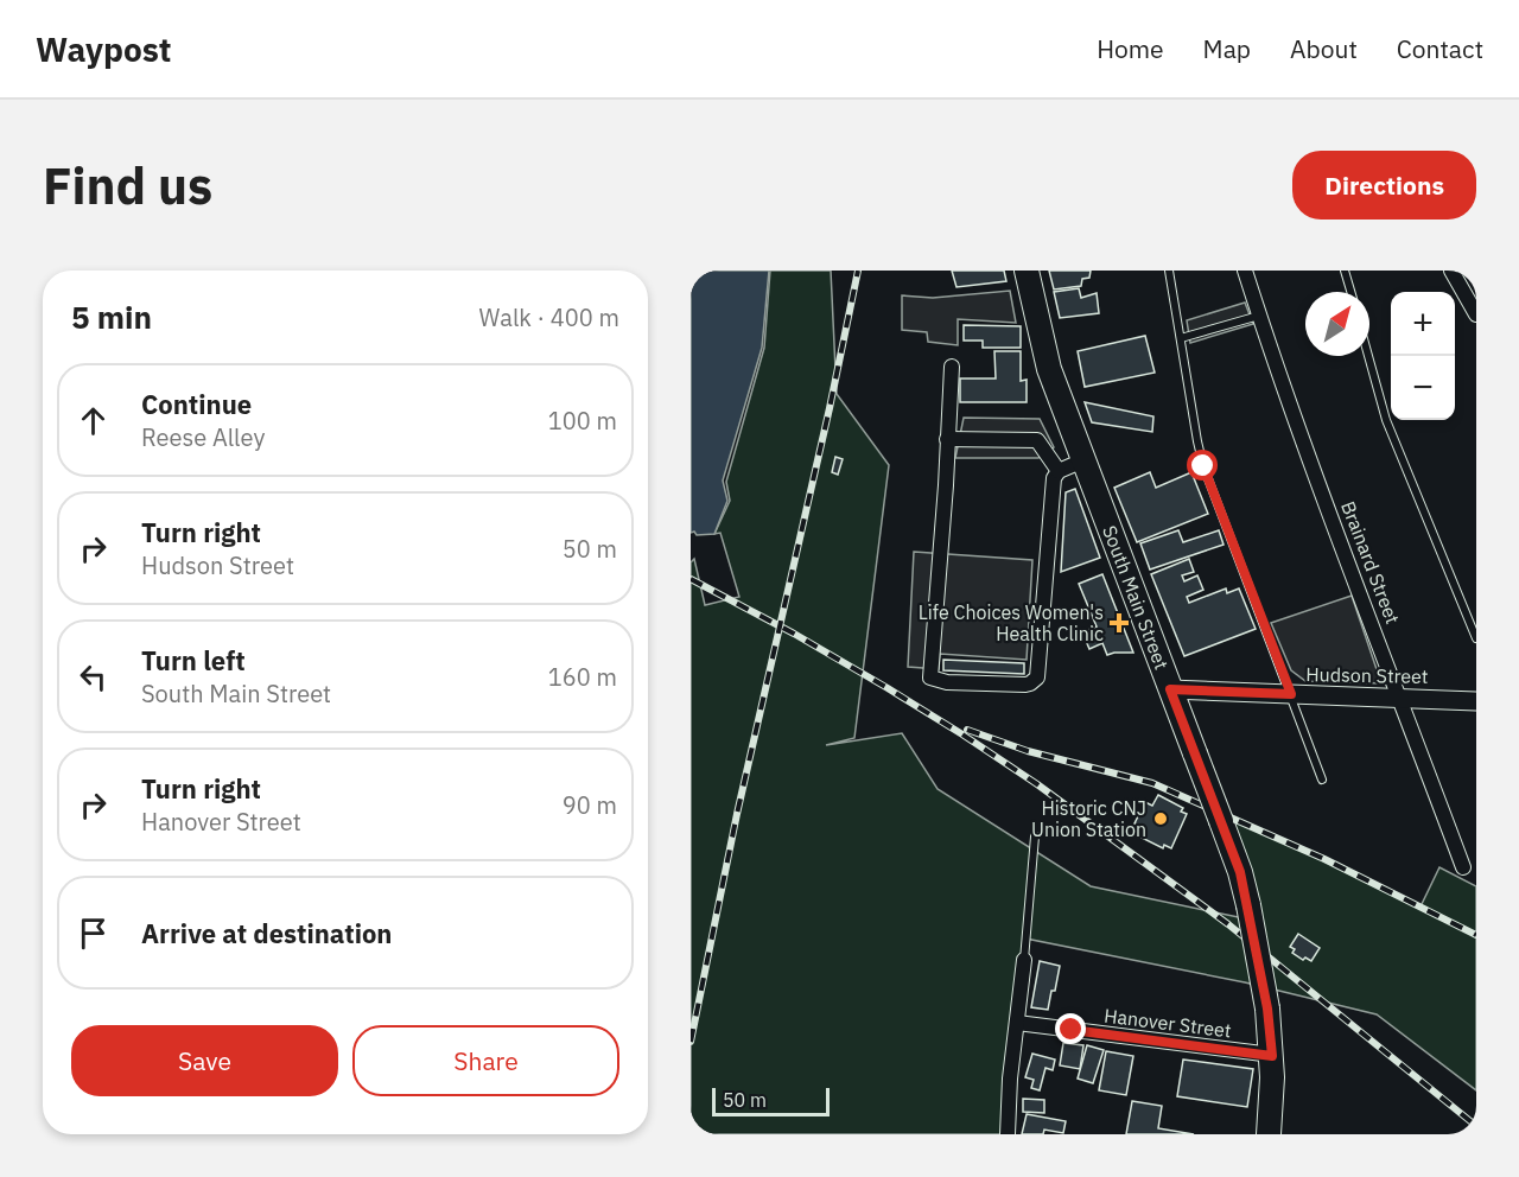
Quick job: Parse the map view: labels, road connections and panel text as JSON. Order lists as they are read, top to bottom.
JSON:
{
  "streets": {
    "main road": ["South Main Street"],
    "street": ["Brainard Street", "Hudson Street", "Hanover Street"]
  },
  "crossings": [
    ["Brainard Street", "Hudson Street"],
    ["South Main Street", "Hudson Street"],
    ["South Main Street", "Hanover Street"]
  ],
  "places": {
    "health": ["Life Choices Women's Health Clinic"],
    "other": ["Historic CNJ Union Station"]
  },
  "scale_bar": "50 m",
  "north": "top right",
  "page": {
    "header": "Waypost",
    "nav": [
      "Home",
      "Map",
      "About",
      "Contact"
    ],
    "buttons": [
      "Directions",
      ["Save", "Share"]
    ],
    "title": "Find us",
    "heading": ["5 min", "Walk · 400 m"],
    "map_buttons": ["+", "−"],
    "list": [
      ["Continue", "Reese Alley", "100 m"],
      ["Turn right", "Hudson Street", "50 m"],
      ["Turn left", "South Main Street", "160 m"],
      ["Turn right", "Hanover Street", "90 m"],
      "Arrive at destination"
    ],
    "scale": "50 m"
  }
}
